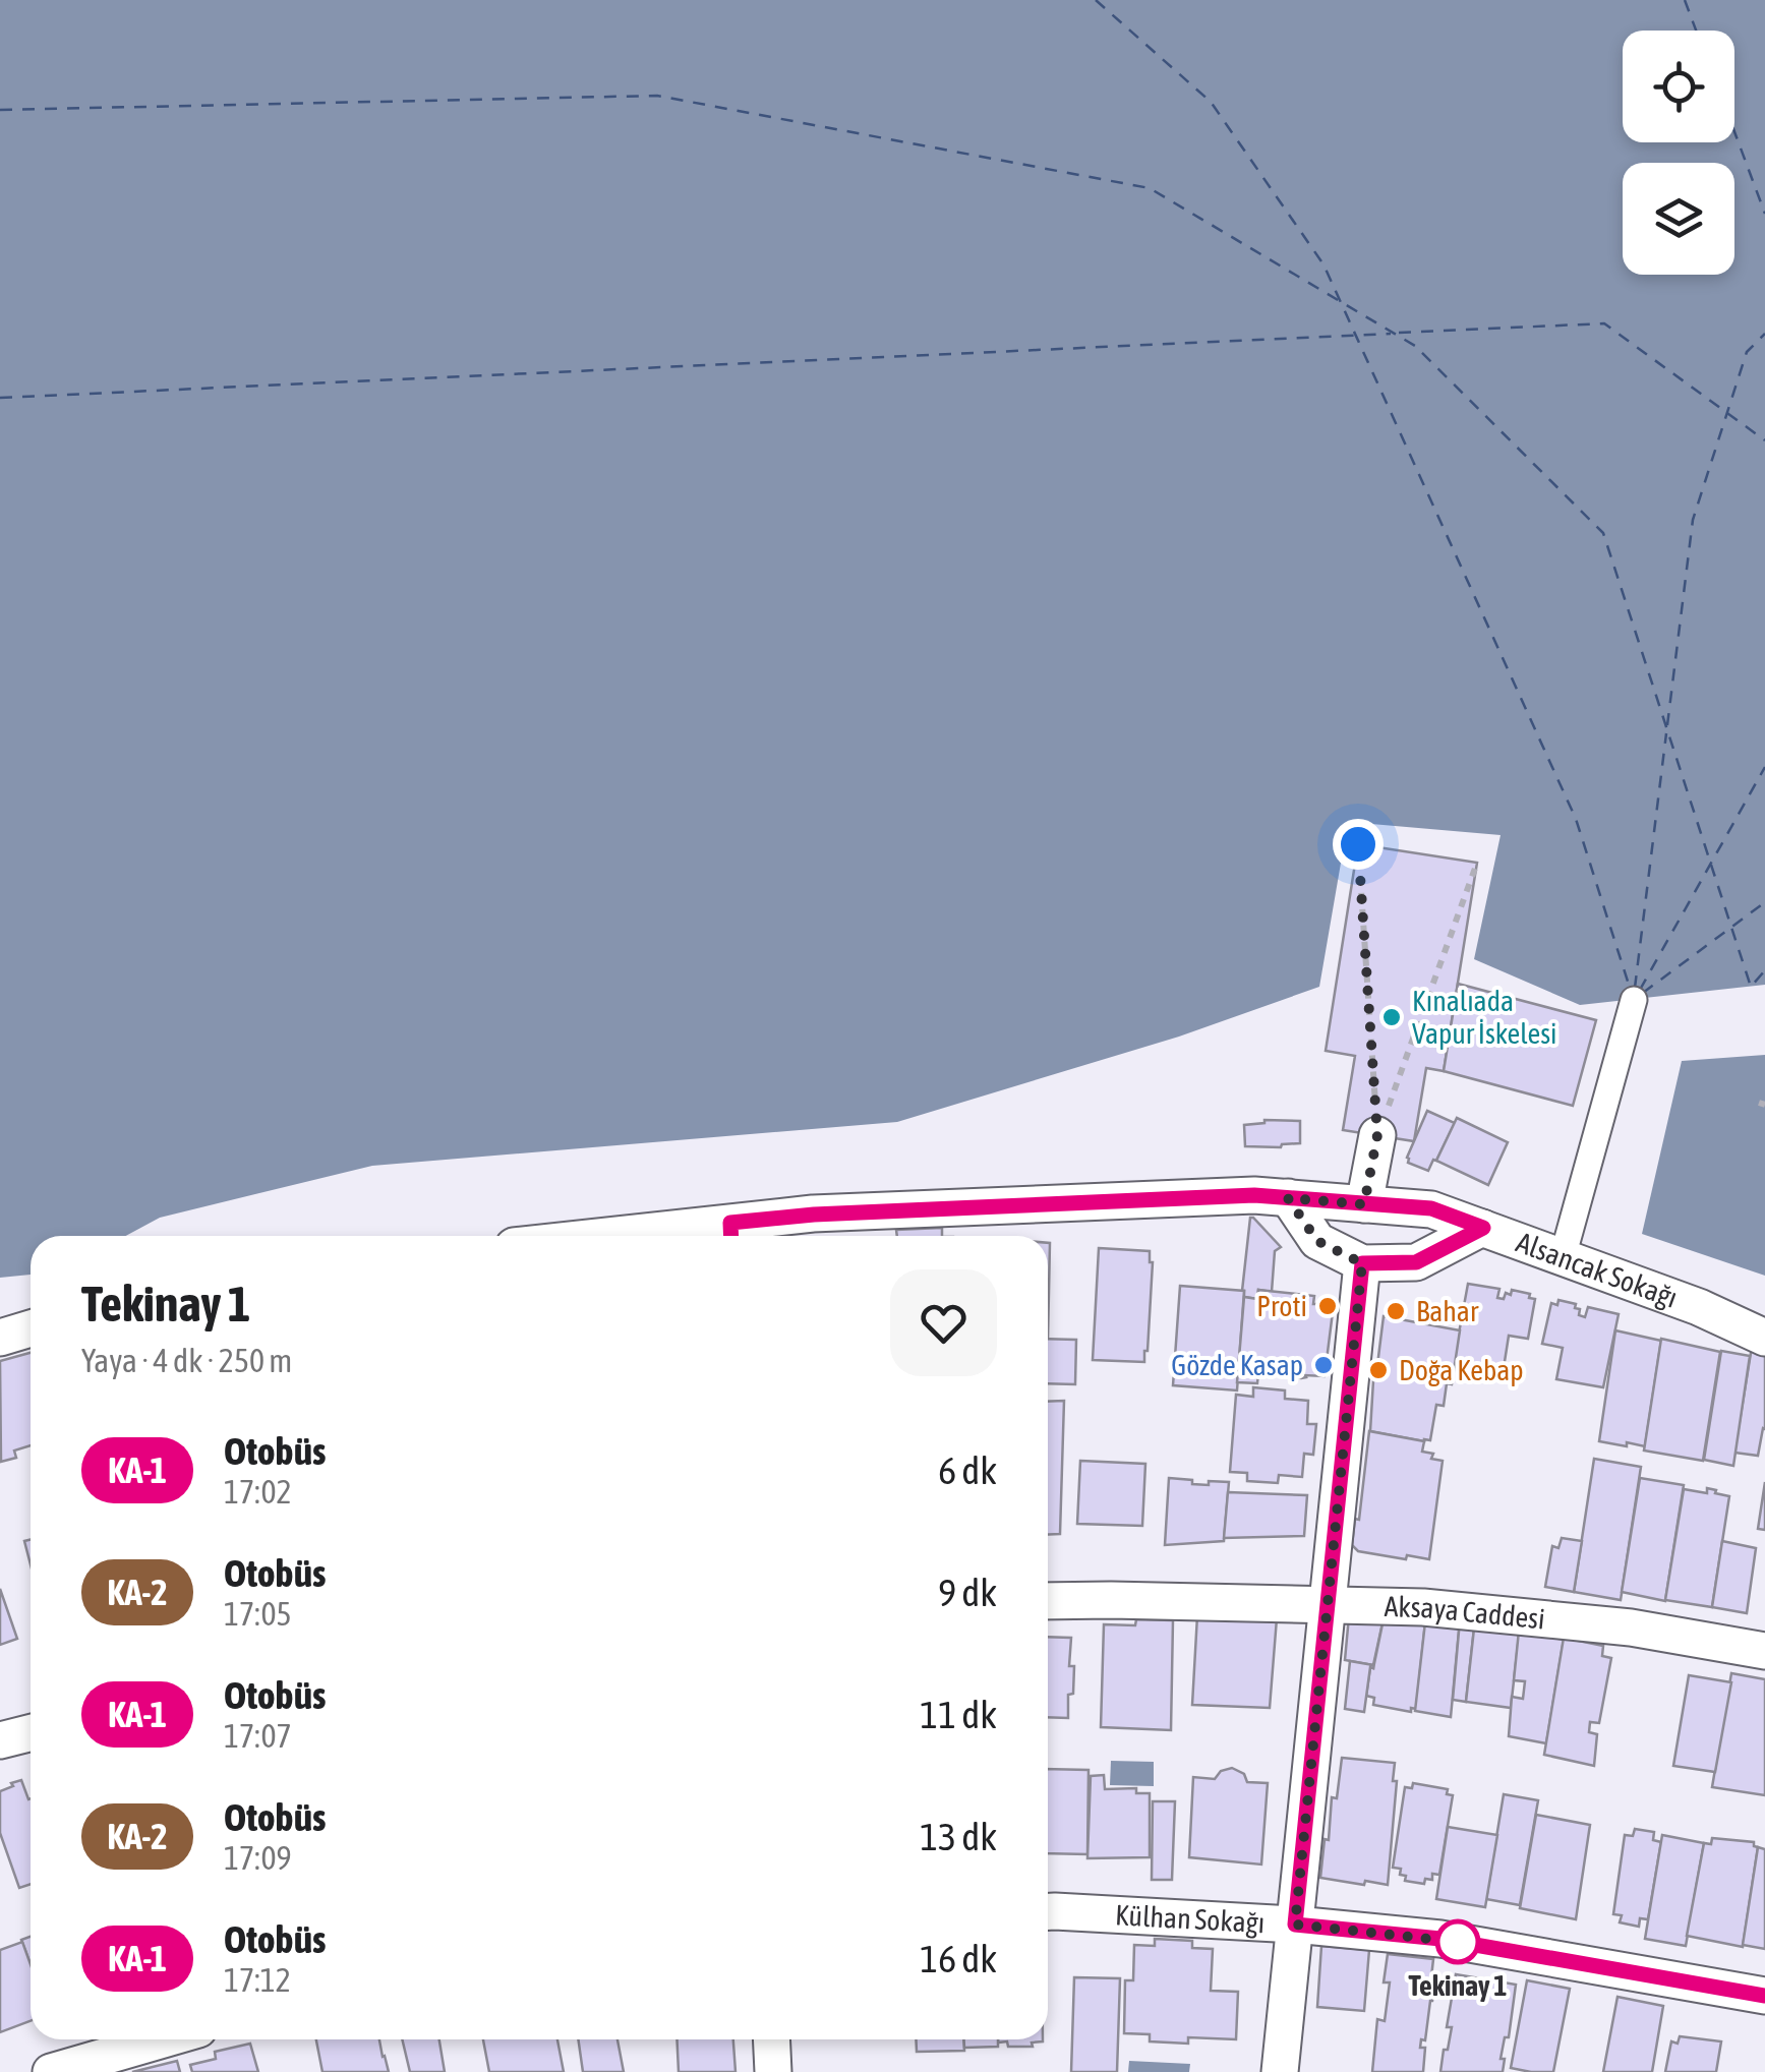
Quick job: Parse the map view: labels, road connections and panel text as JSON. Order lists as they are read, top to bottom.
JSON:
{
  "streets": {
    "street": ["Alsancak Sokağı", "Aksaya Caddesi", "Külhan Sokağı"]
  },
  "places": [
    "Kınalıada Vapur İskelesi",
    "Proti",
    "Bahar",
    "Gözde Kasap",
    "Doğa Kebap",
    "Tekinay 1"
  ],
  "lines": ["bus line KA-1"],
  "page": {
    "heading": ["Tekinay 1", "Yaya · 4 dk · 250 m"],
    "list": [
      {
        "mark": "KA-1",
        "name": "Otobüs",
        "note": "17:02",
        "value": "6 dk"
      },
      {
        "mark": "KA-2",
        "name": "Otobüs",
        "note": "17:05",
        "value": "9 dk"
      },
      {
        "mark": "KA-1",
        "name": "Otobüs",
        "note": "17:07",
        "value": "11 dk"
      },
      {
        "mark": "KA-2",
        "name": "Otobüs",
        "note": "17:09",
        "value": "13 dk"
      },
      {
        "mark": "KA-1",
        "name": "Otobüs",
        "note": "17:12",
        "value": "16 dk"
      }
    ]
  }
}
